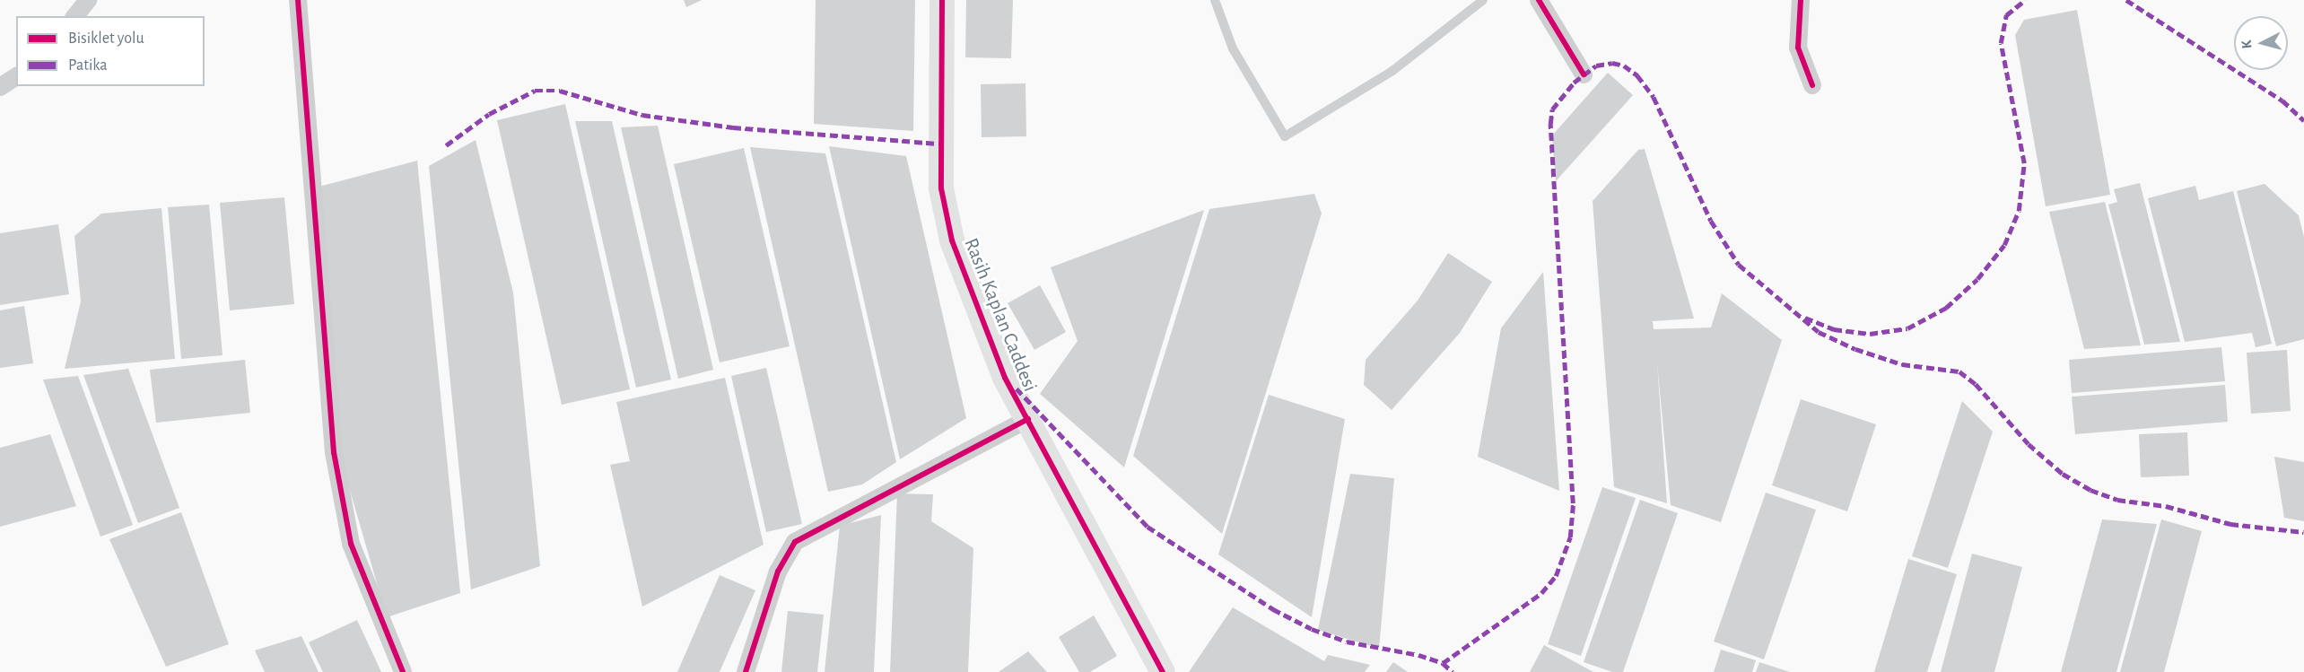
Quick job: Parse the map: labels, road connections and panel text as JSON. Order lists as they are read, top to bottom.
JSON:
{
  "streets": {
    "street": ["Rasih Kaplan Caddesi"]
  },
  "legend": ["Bisiklet yolu", "Patika"],
  "north": "left"
}
